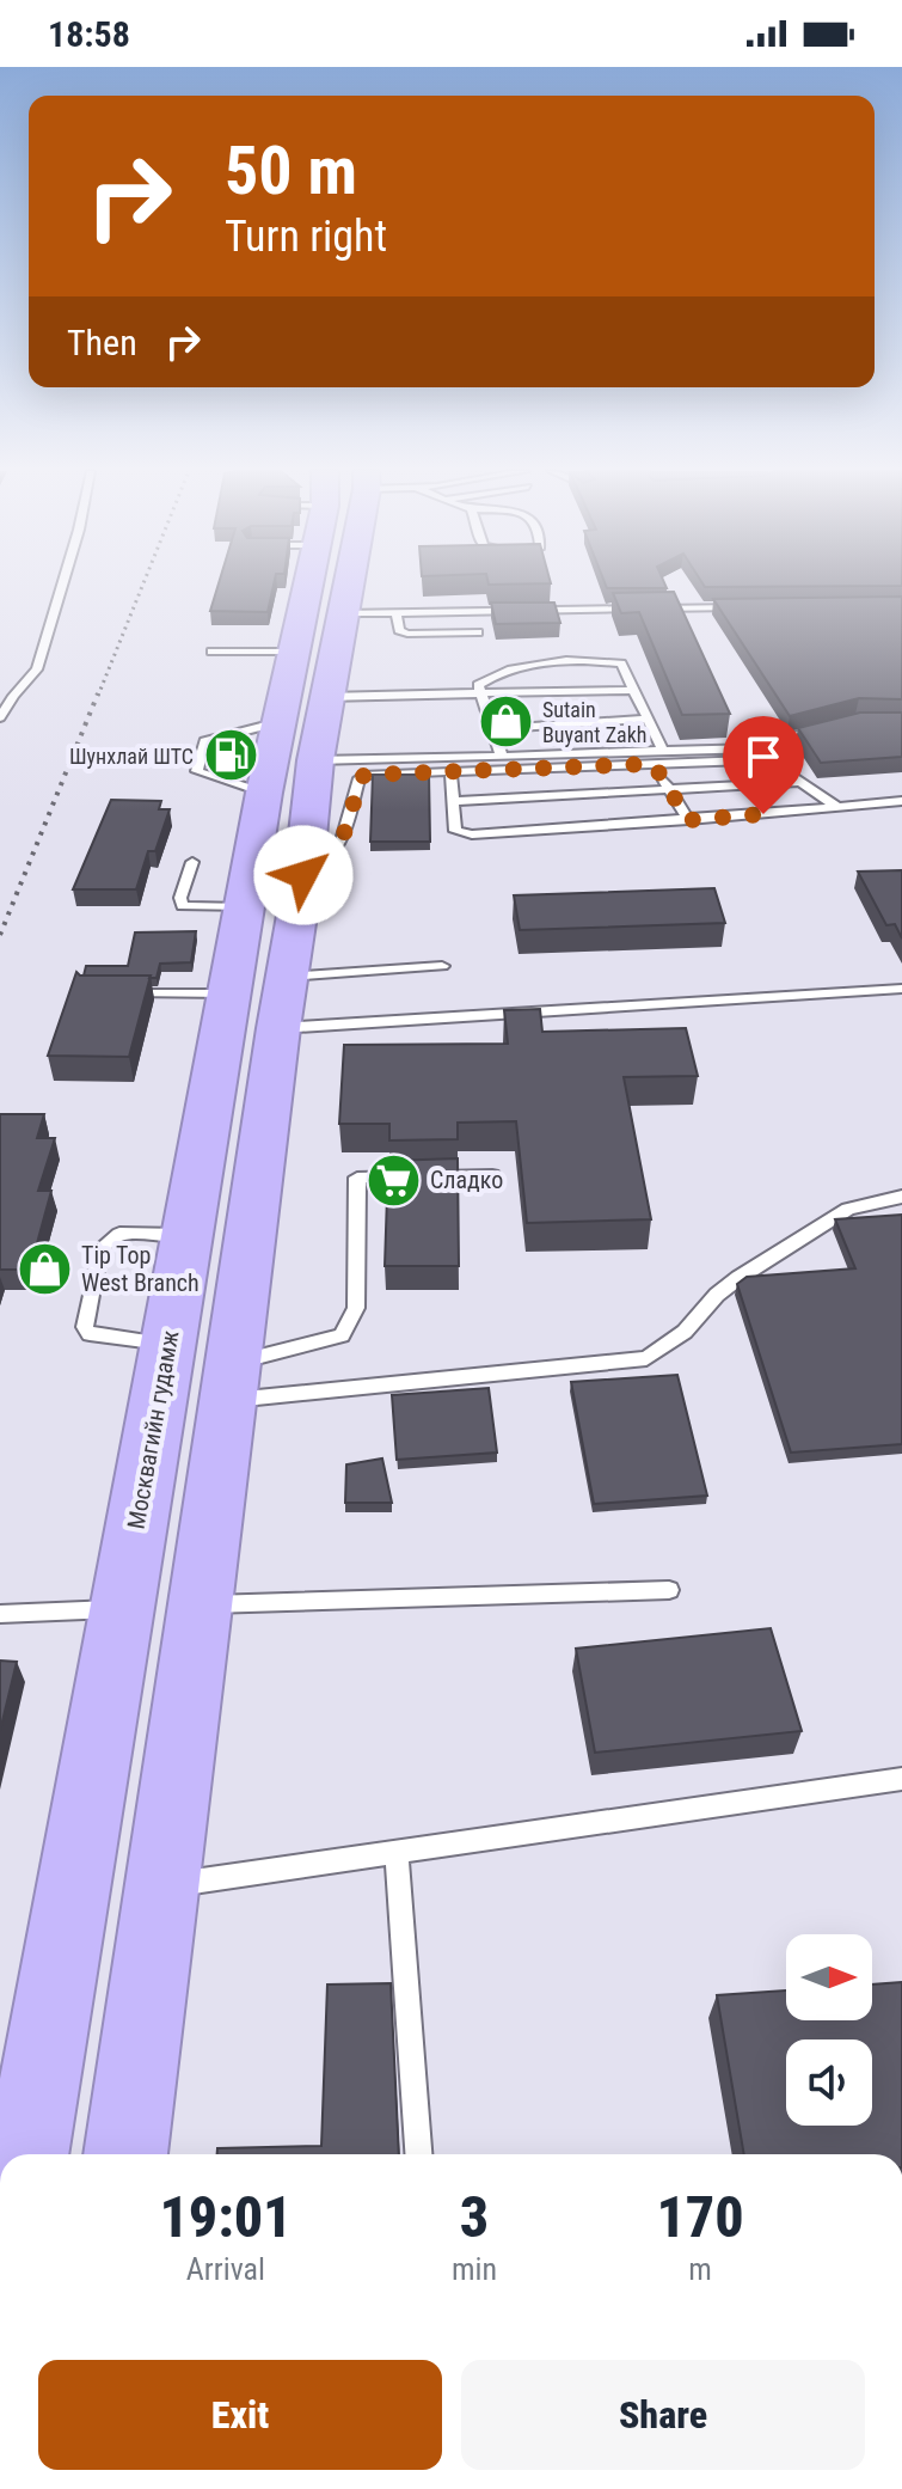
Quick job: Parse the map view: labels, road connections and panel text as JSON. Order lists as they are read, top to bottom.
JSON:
{
  "streets": {
    "highway": ["Москвагийн гудамж"]
  },
  "places": {
    "shop": ["Sutain Buyant Zakh", "Tip Top West Branch"],
    "fuel station": ["Шунхлай ШТС"],
    "supermarket": ["Сладко"]
  },
  "north": "right",
  "page": {
    "status": "18:58",
    "turn": ["50 m", "Turn right"],
    "then": "Then",
    "eta": [
      "19:01",
      "Arrival",
      "3",
      "min",
      "170",
      "m"
    ],
    "buttons": ["Exit", "Share"]
  }
}
